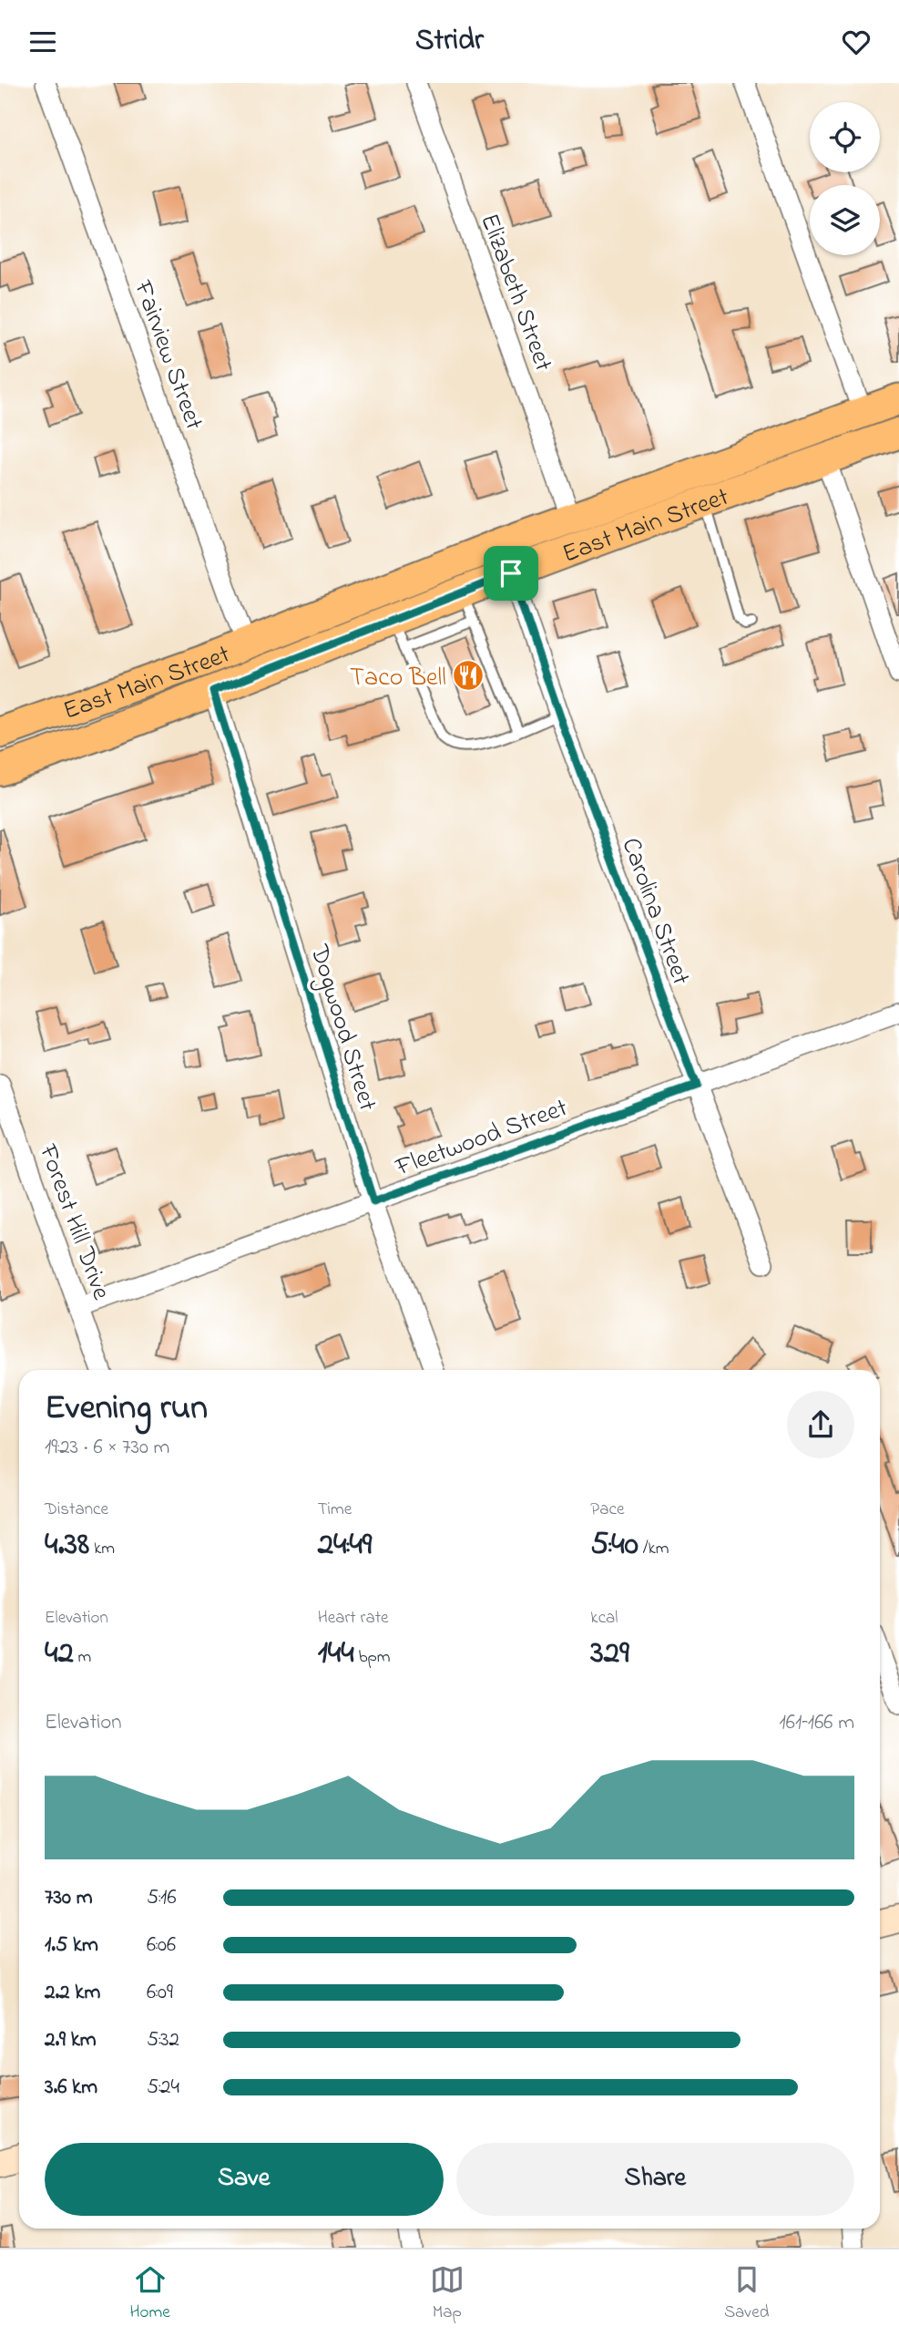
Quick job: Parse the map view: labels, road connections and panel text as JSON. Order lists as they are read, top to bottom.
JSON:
{
  "streets": {
    "main road": ["East Main Street"],
    "street": [
      "Elizabeth Street",
      "Fairview Street",
      "Carolina Street",
      "Dogwood Street",
      "Fleetwood Street",
      "Forest Hill Drive"
    ]
  },
  "crossings": [
    ["Elizabeth Street", "East Main Street"],
    ["Fairview Street", "East Main Street"],
    ["East Main Street", "Carolina Street"],
    ["East Main Street", "Dogwood Street"],
    ["Carolina Street", "Fleetwood Street"],
    ["Dogwood Street", "Fleetwood Street"],
    ["Fleetwood Street", "Forest Hill Drive"]
  ],
  "places": {
    "restaurant": ["Taco Bell"]
  },
  "page": {
    "header": "Stridr",
    "heading": ["Evening run", "19:23 · 6 × 730 m"],
    "stats": [
      ["Distance", "4.38 km"],
      ["Time", "24:49"],
      ["Pace", "5:40 /km"],
      ["Elevation", "42 m"],
      ["Heart rate", "144 bpm"],
      ["kcal", "329"]
    ],
    "chart": ["Elevation", "161–166 m"],
    "list": [
      {
        "name": "730 m",
        "note": "5:16"
      },
      {
        "name": "1.5 km",
        "note": "6:06"
      },
      {
        "name": "2.2 km",
        "note": "6:09"
      },
      {
        "name": "2.9 km",
        "note": "5:32"
      },
      {
        "name": "3.6 km",
        "note": "5:24"
      }
    ],
    "buttons": ["Save", "Share"],
    "tabs": ["Home", "Map", "Saved"]
  }
}
